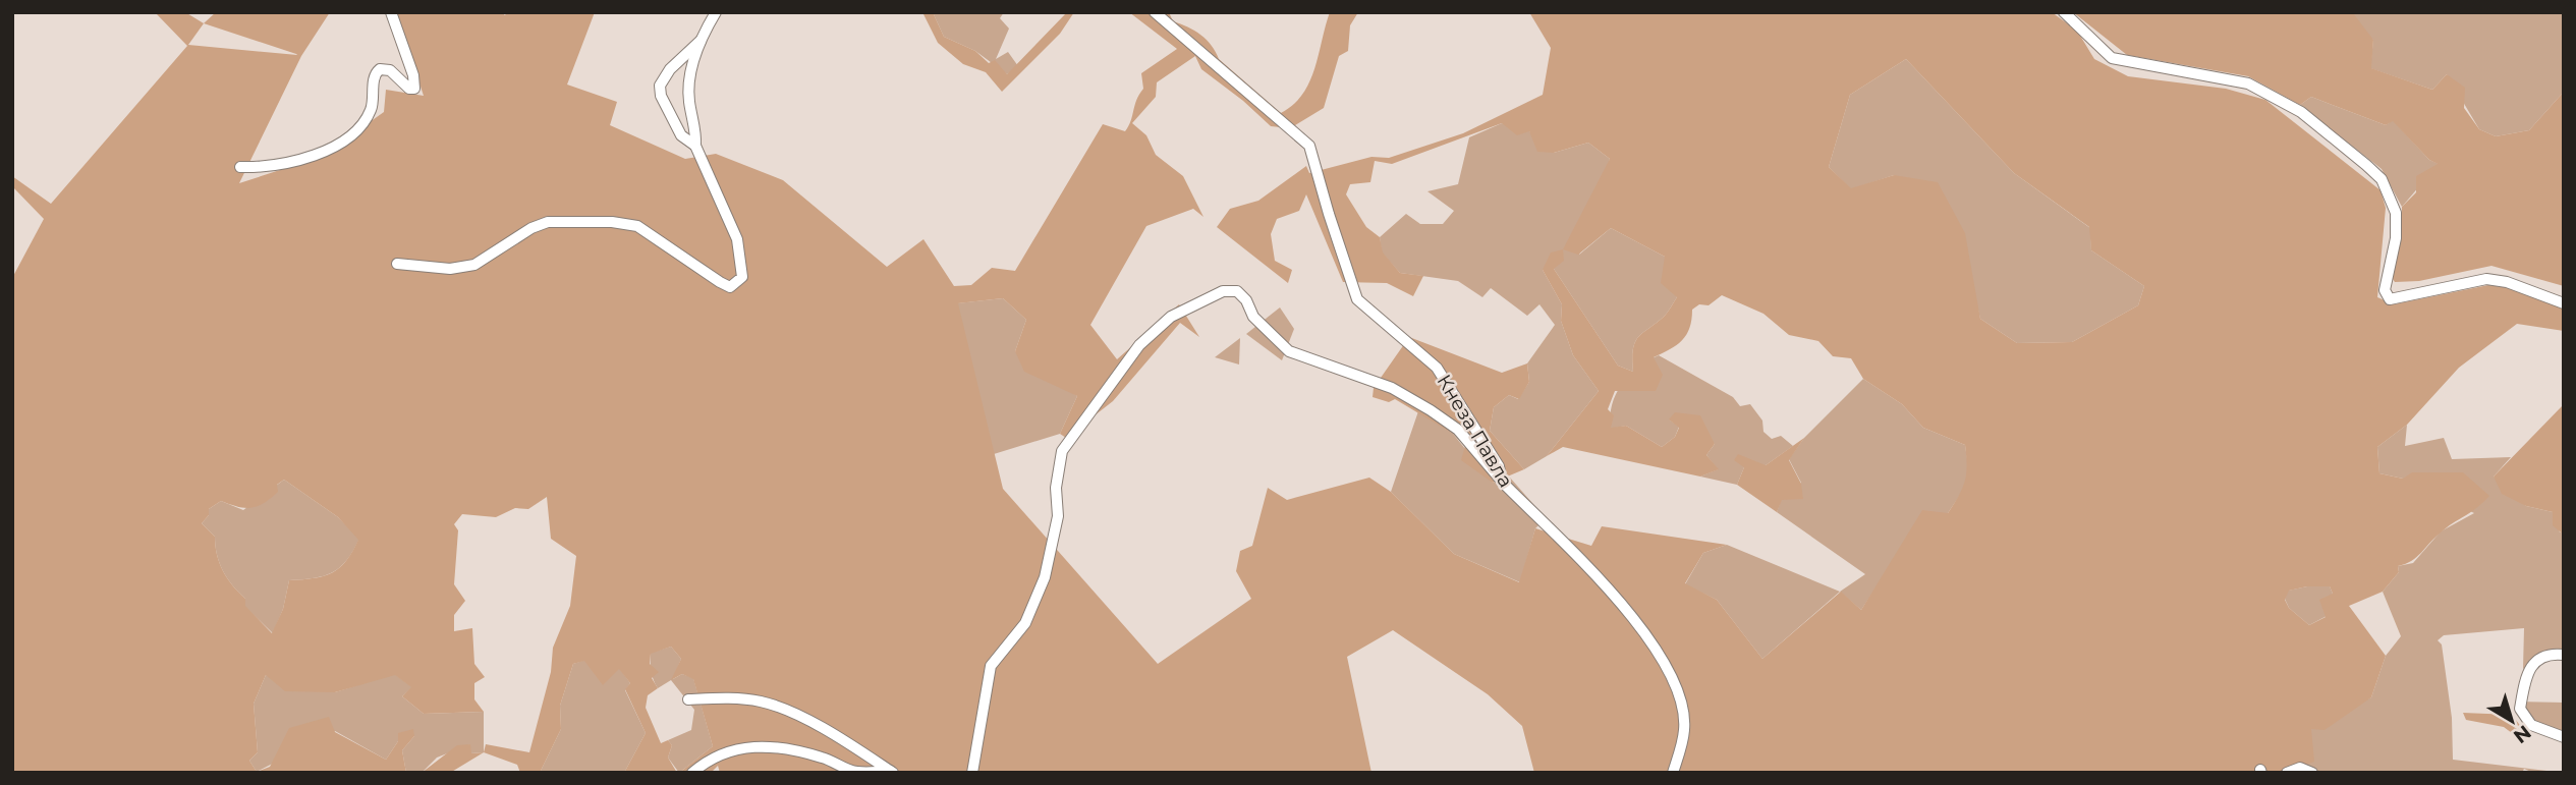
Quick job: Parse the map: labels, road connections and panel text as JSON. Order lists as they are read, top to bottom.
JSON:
{
  "streets": {
    "street": ["Кнеза Павла"]
  },
  "north": "bottom right"
}
